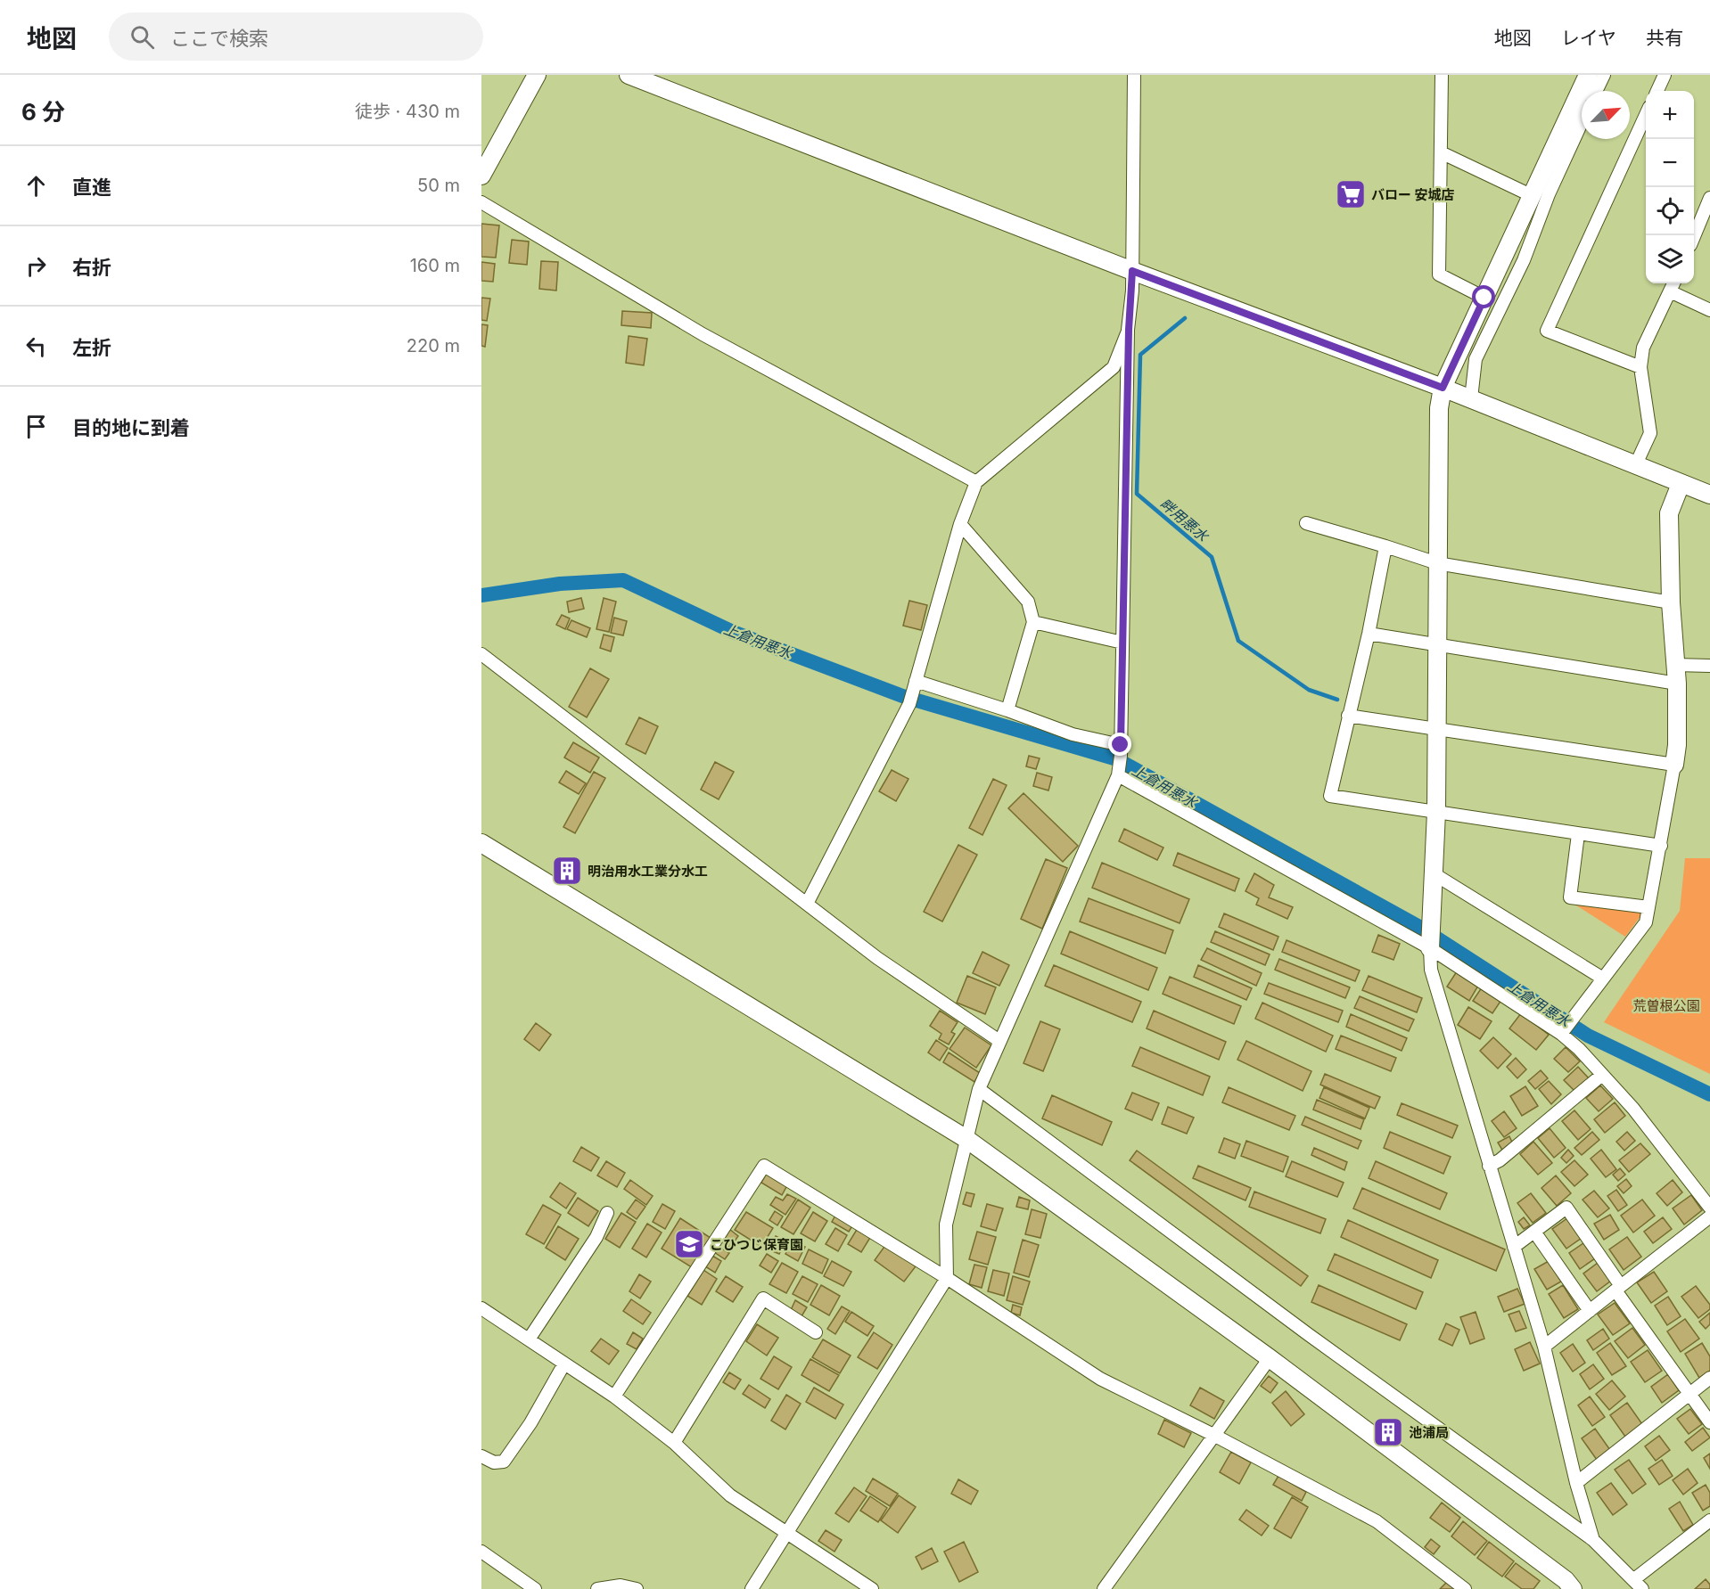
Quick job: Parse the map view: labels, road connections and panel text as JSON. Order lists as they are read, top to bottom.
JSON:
{
  "water": ["畔用悪水", "上倉用悪水"],
  "parks": ["荒曽根公園"],
  "places": {
    "supermarket": ["バロー 安城店"],
    "building": ["明治用水工業分水工", "池浦局"],
    "school or university": ["こひつじ保育園"]
  },
  "north": "top right",
  "page": {
    "header": "地図",
    "search": "ここで検索",
    "nav": ["地図", "レイヤ", "共有"],
    "heading": ["6 分", "徒歩 · 430 m"],
    "map_buttons": ["+", "−"],
    "list": [
      ["直進", "50 m"],
      ["右折", "160 m"],
      ["左折", "220 m"],
      "目的地に到着"
    ]
  }
}
